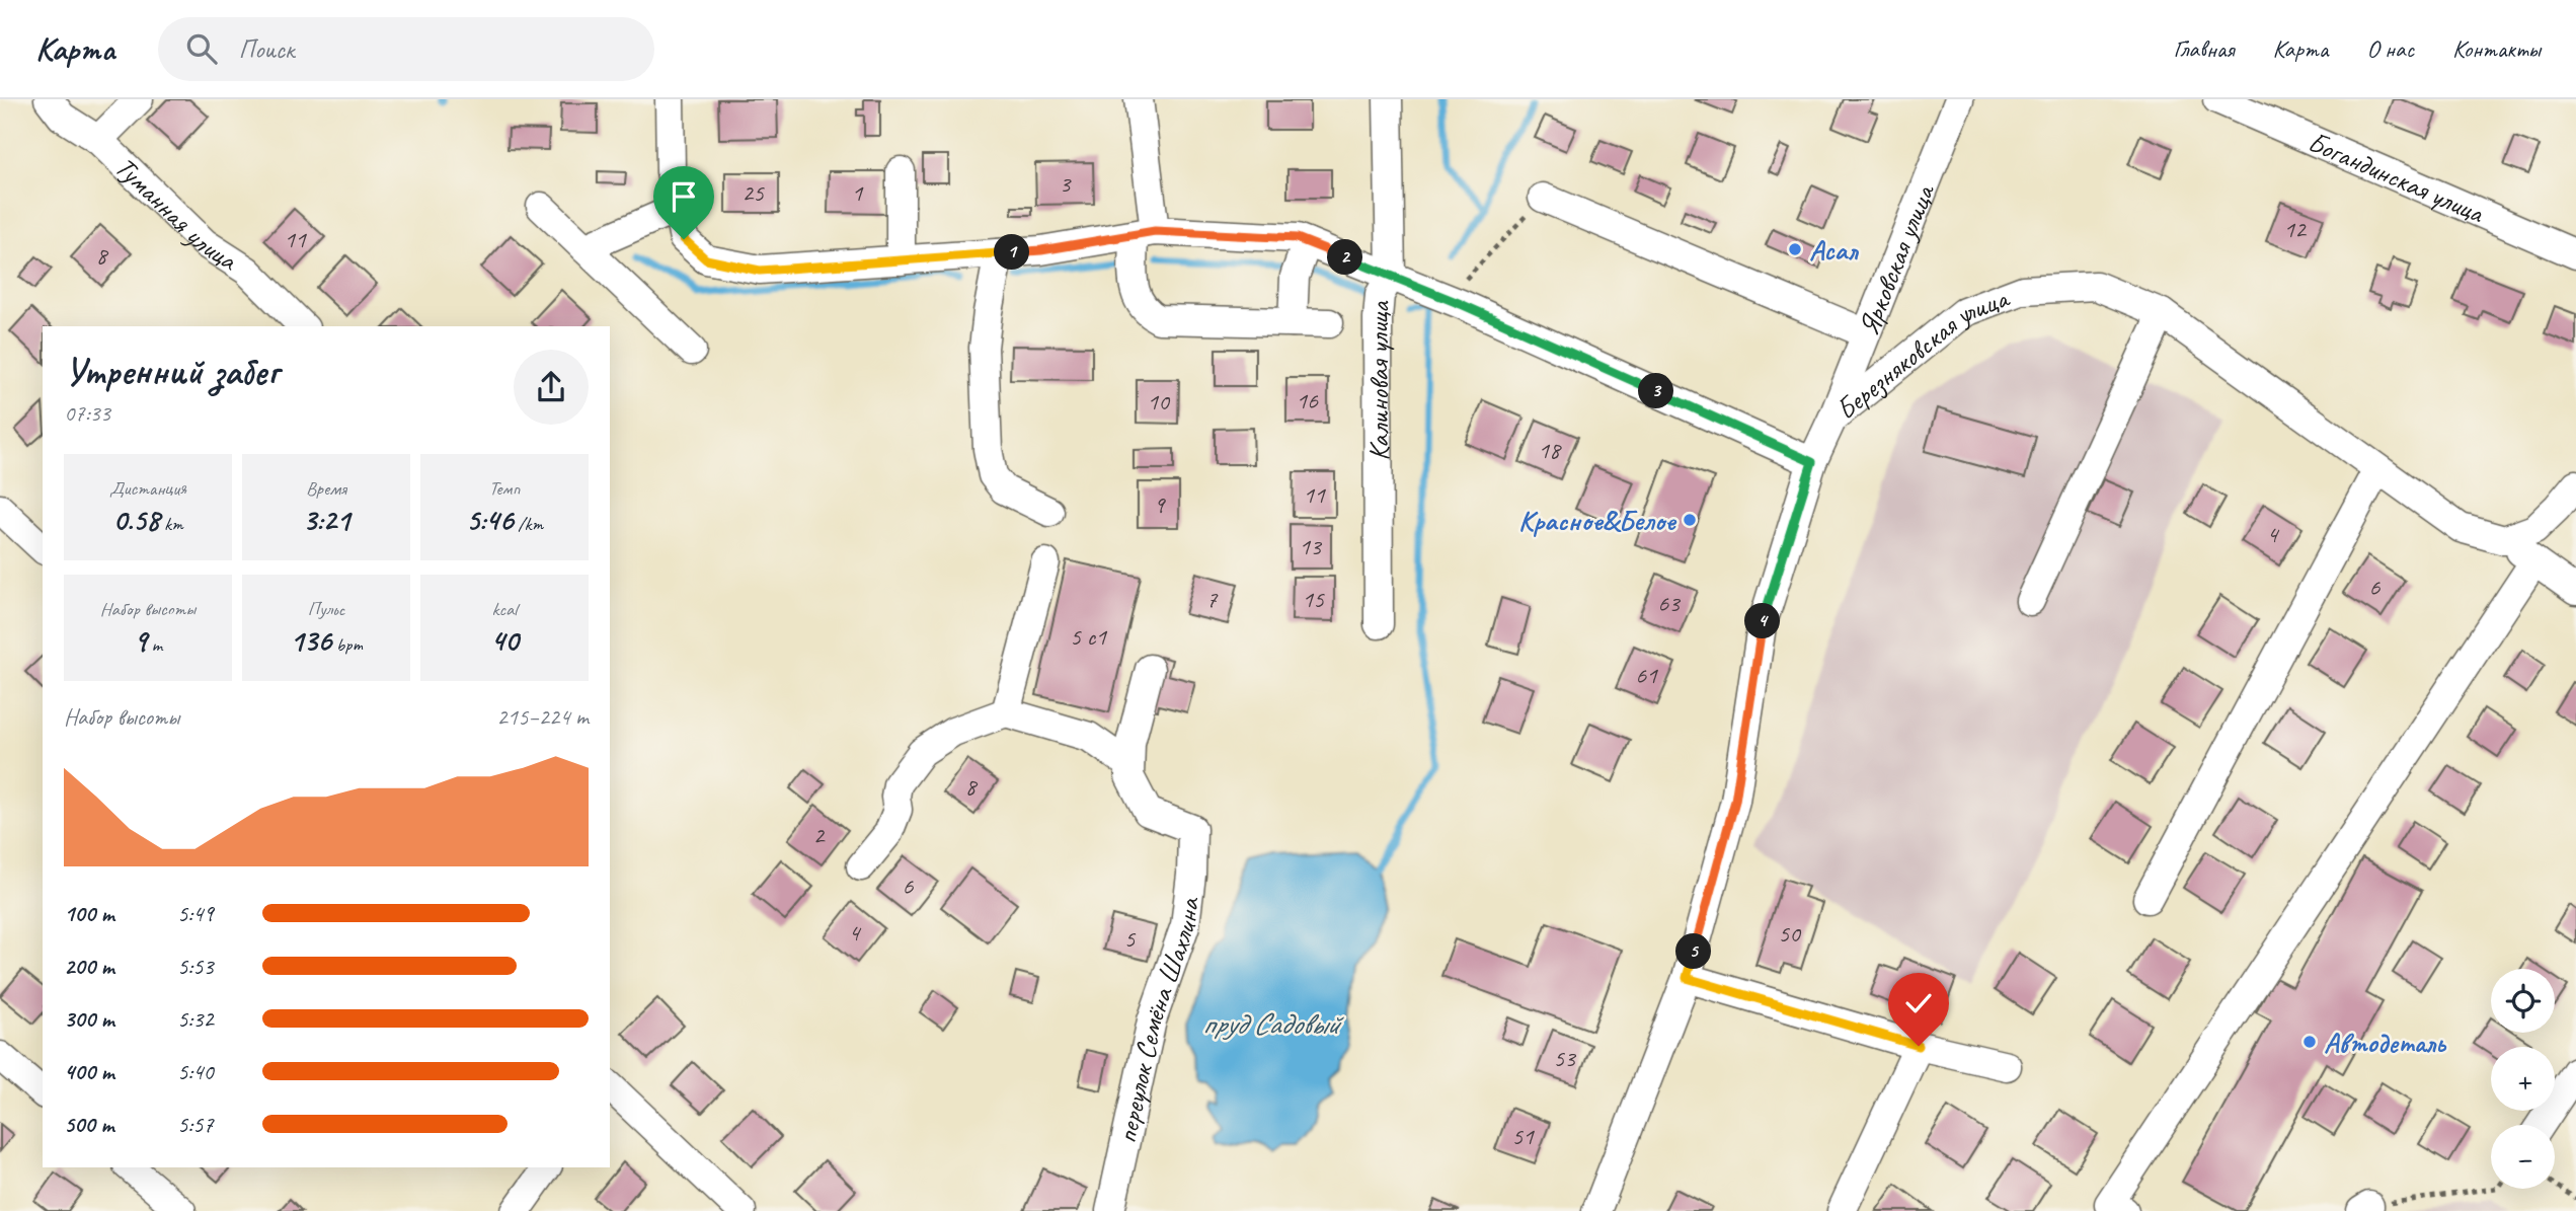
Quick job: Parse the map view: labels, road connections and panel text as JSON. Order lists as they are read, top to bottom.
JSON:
{
  "streets": {
    "street": [
      "Богандинская улица",
      "Туманная улица",
      "Ярковская улица",
      "Березняковская улица",
      "Калиновая улица",
      "переулок Семёна Шахлина"
    ]
  },
  "crossings": [
    ["Ярковская улица", "Березняковская улица"]
  ],
  "water": ["пруд Садовый"],
  "places": ["Асал", "Красное&Белое", "Автодеталь"],
  "house_numbers": [
    "3",
    "25",
    "1",
    "12",
    "11",
    "8",
    "16",
    "10",
    "18",
    "11",
    "9",
    "4",
    "13",
    "6",
    "7",
    "15",
    "63",
    "5 с1",
    "61",
    "8",
    "2",
    "6",
    "4",
    "50",
    "5",
    "53",
    "51"
  ],
  "page": {
    "header": "Карта",
    "search": "Поиск",
    "nav": [
      "Главная",
      "Карта",
      "О нас",
      "Контакты"
    ],
    "pins": [
      "1",
      "2",
      "3",
      "4",
      "5"
    ],
    "heading": ["Утренний забег", "07:33"],
    "stats": [
      ["Дистанция", "0.58 km"],
      ["Время", "3:21"],
      ["Темп", "5:46 /km"],
      ["Набор высоты", "9 m"],
      ["Пульс", "136 bpm"],
      ["kcal", "40"]
    ],
    "chart": ["Набор высоты", "215–224 m"],
    "list": [
      {
        "name": "100 m",
        "note": "5:49"
      },
      {
        "name": "200 m",
        "note": "5:53"
      },
      {
        "name": "300 m",
        "note": "5:32"
      },
      {
        "name": "400 m",
        "note": "5:40"
      },
      {
        "name": "500 m",
        "note": "5:57"
      }
    ],
    "map_buttons": ["+", "−"]
  }
}
